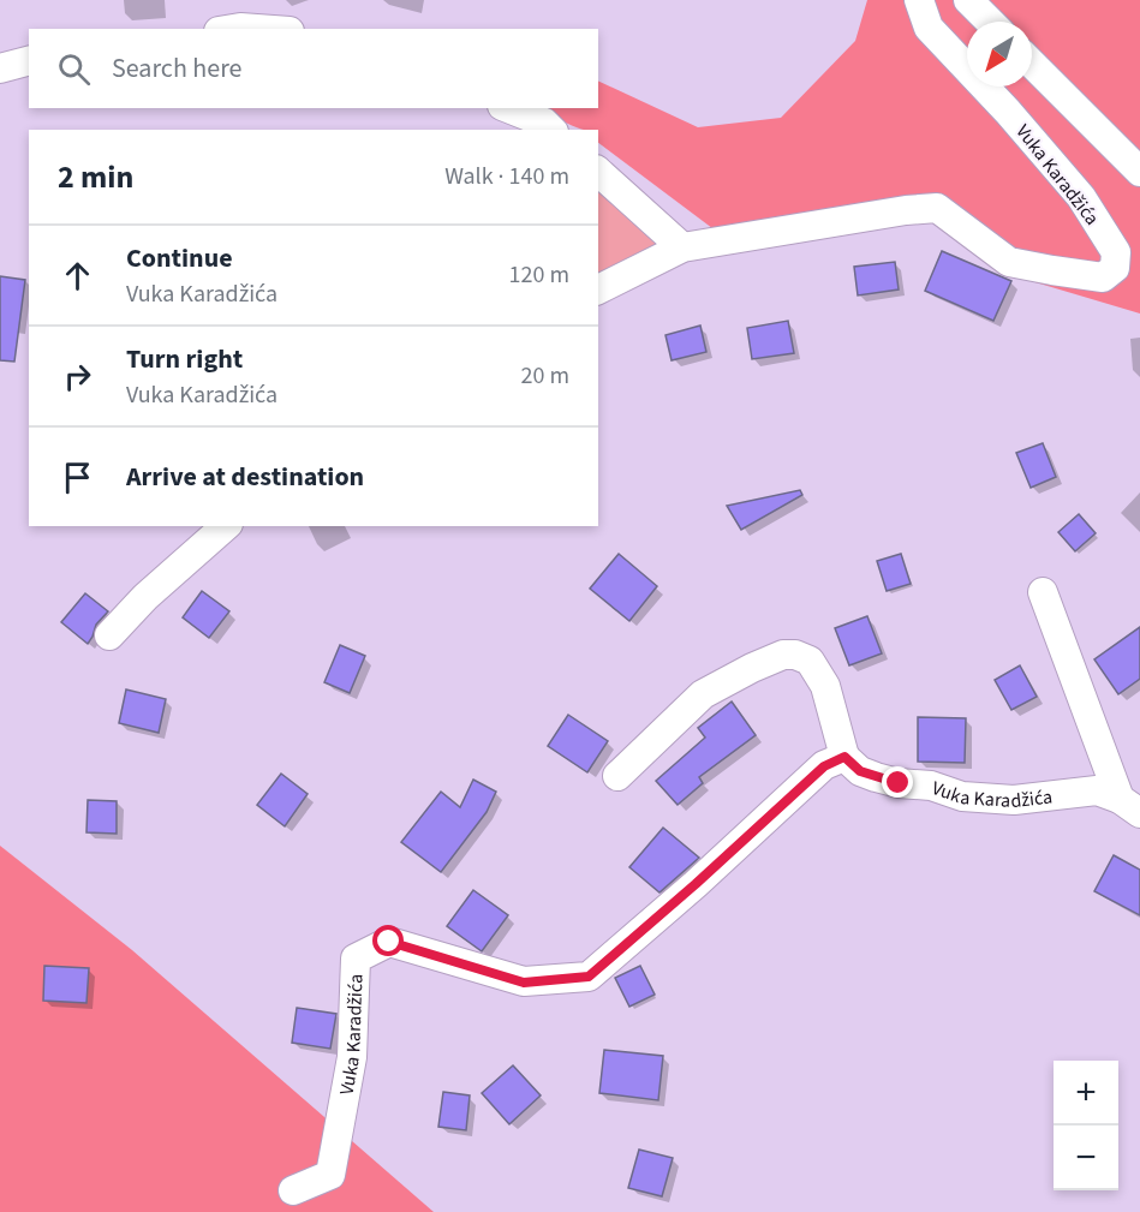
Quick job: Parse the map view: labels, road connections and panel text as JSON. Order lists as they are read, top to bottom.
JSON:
{
  "streets": {
    "street": ["Vuka Karadžića"]
  },
  "north": "bottom left",
  "page": {
    "search": "Search here",
    "heading": ["2 min", "Walk · 140 m"],
    "list": [
      ["Continue", "Vuka Karadžića", "120 m"],
      ["Turn right", "Vuka Karadžića", "20 m"],
      "Arrive at destination"
    ],
    "map_buttons": ["+", "−"]
  }
}
